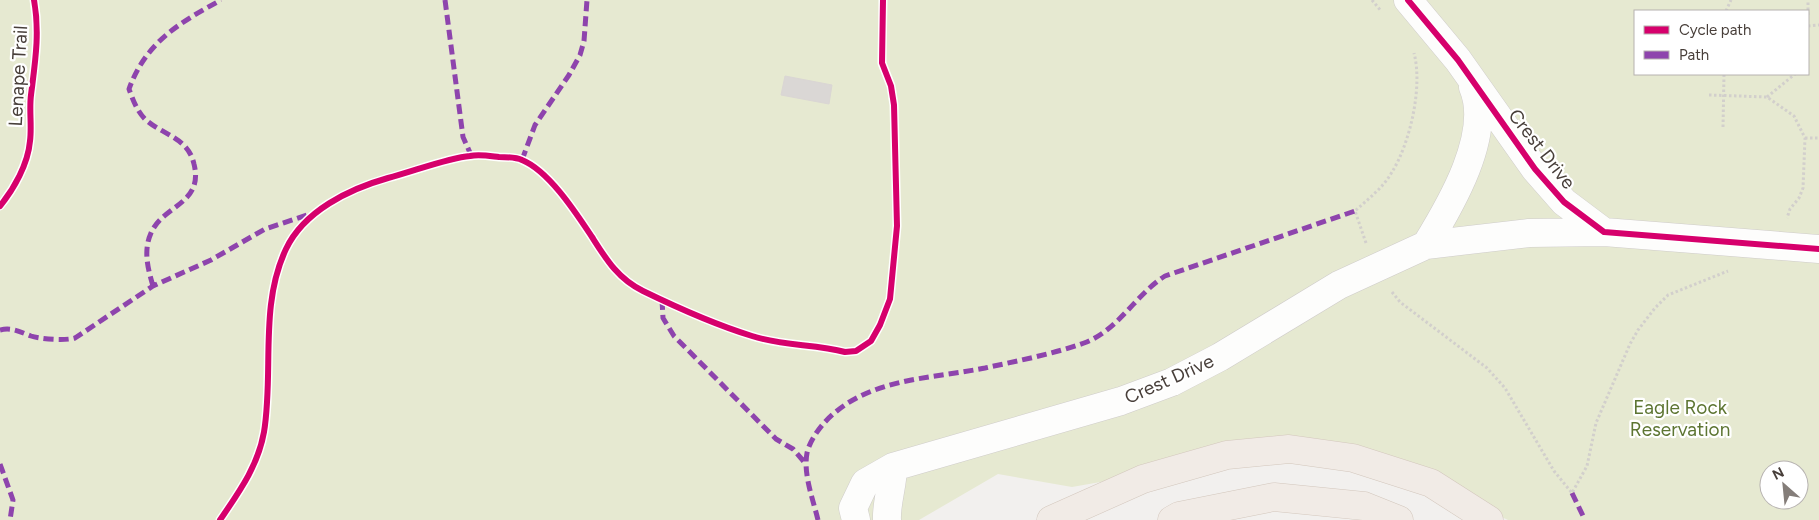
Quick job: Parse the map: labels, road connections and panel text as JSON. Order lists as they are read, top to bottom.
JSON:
{
  "streets": {
    "street": ["Crest Drive"],
    "cycle path": ["Lenape Trail"]
  },
  "parks": ["Eagle Rock Reservation"],
  "legend": ["Cycle path", "Path"],
  "north": "top left"
}
